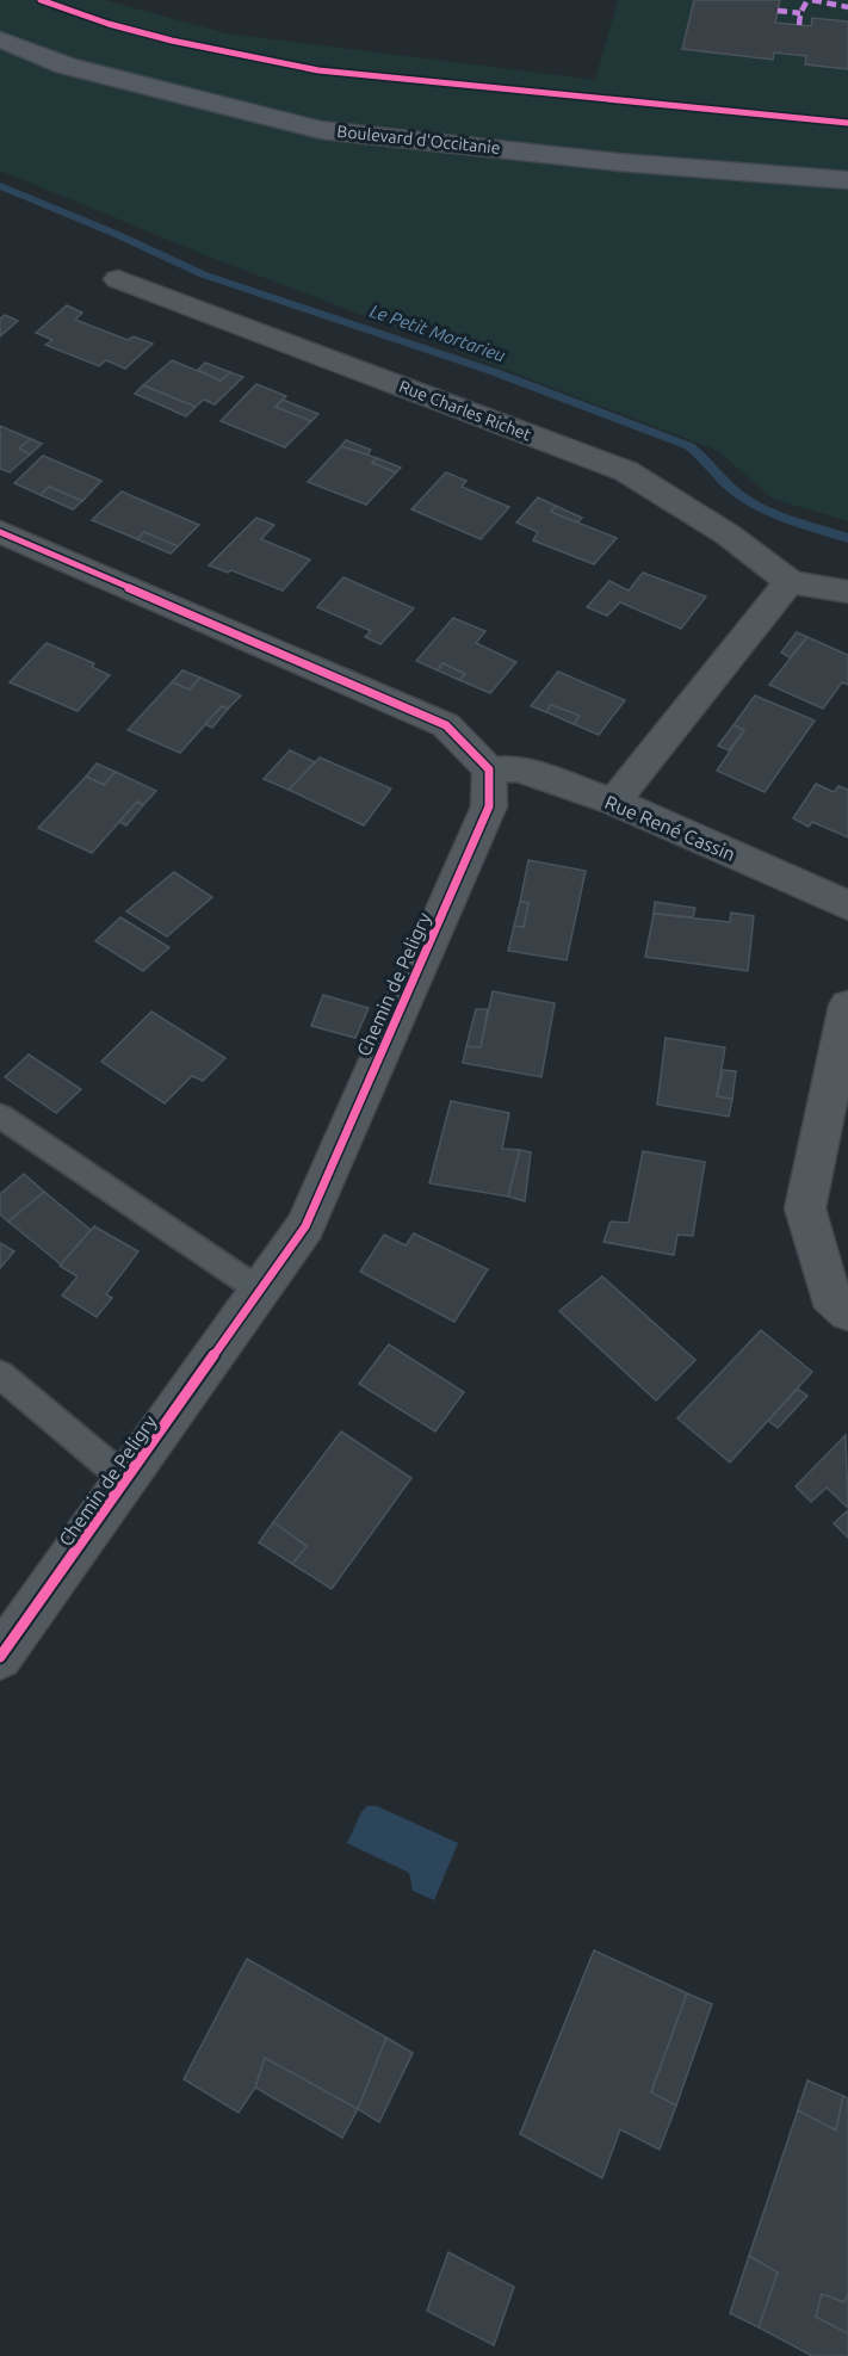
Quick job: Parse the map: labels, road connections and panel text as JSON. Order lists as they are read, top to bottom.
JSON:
{
  "streets": {
    "main road": ["Boulevard d'Occitanie"],
    "street": ["Rue Charles Richet", "Rue René Cassin", "Chemin de Peligry"]
  },
  "crossings": [
    ["Rue René Cassin", "Chemin de Peligry"]
  ],
  "water": ["Le Petit Mortarieu"]
}
